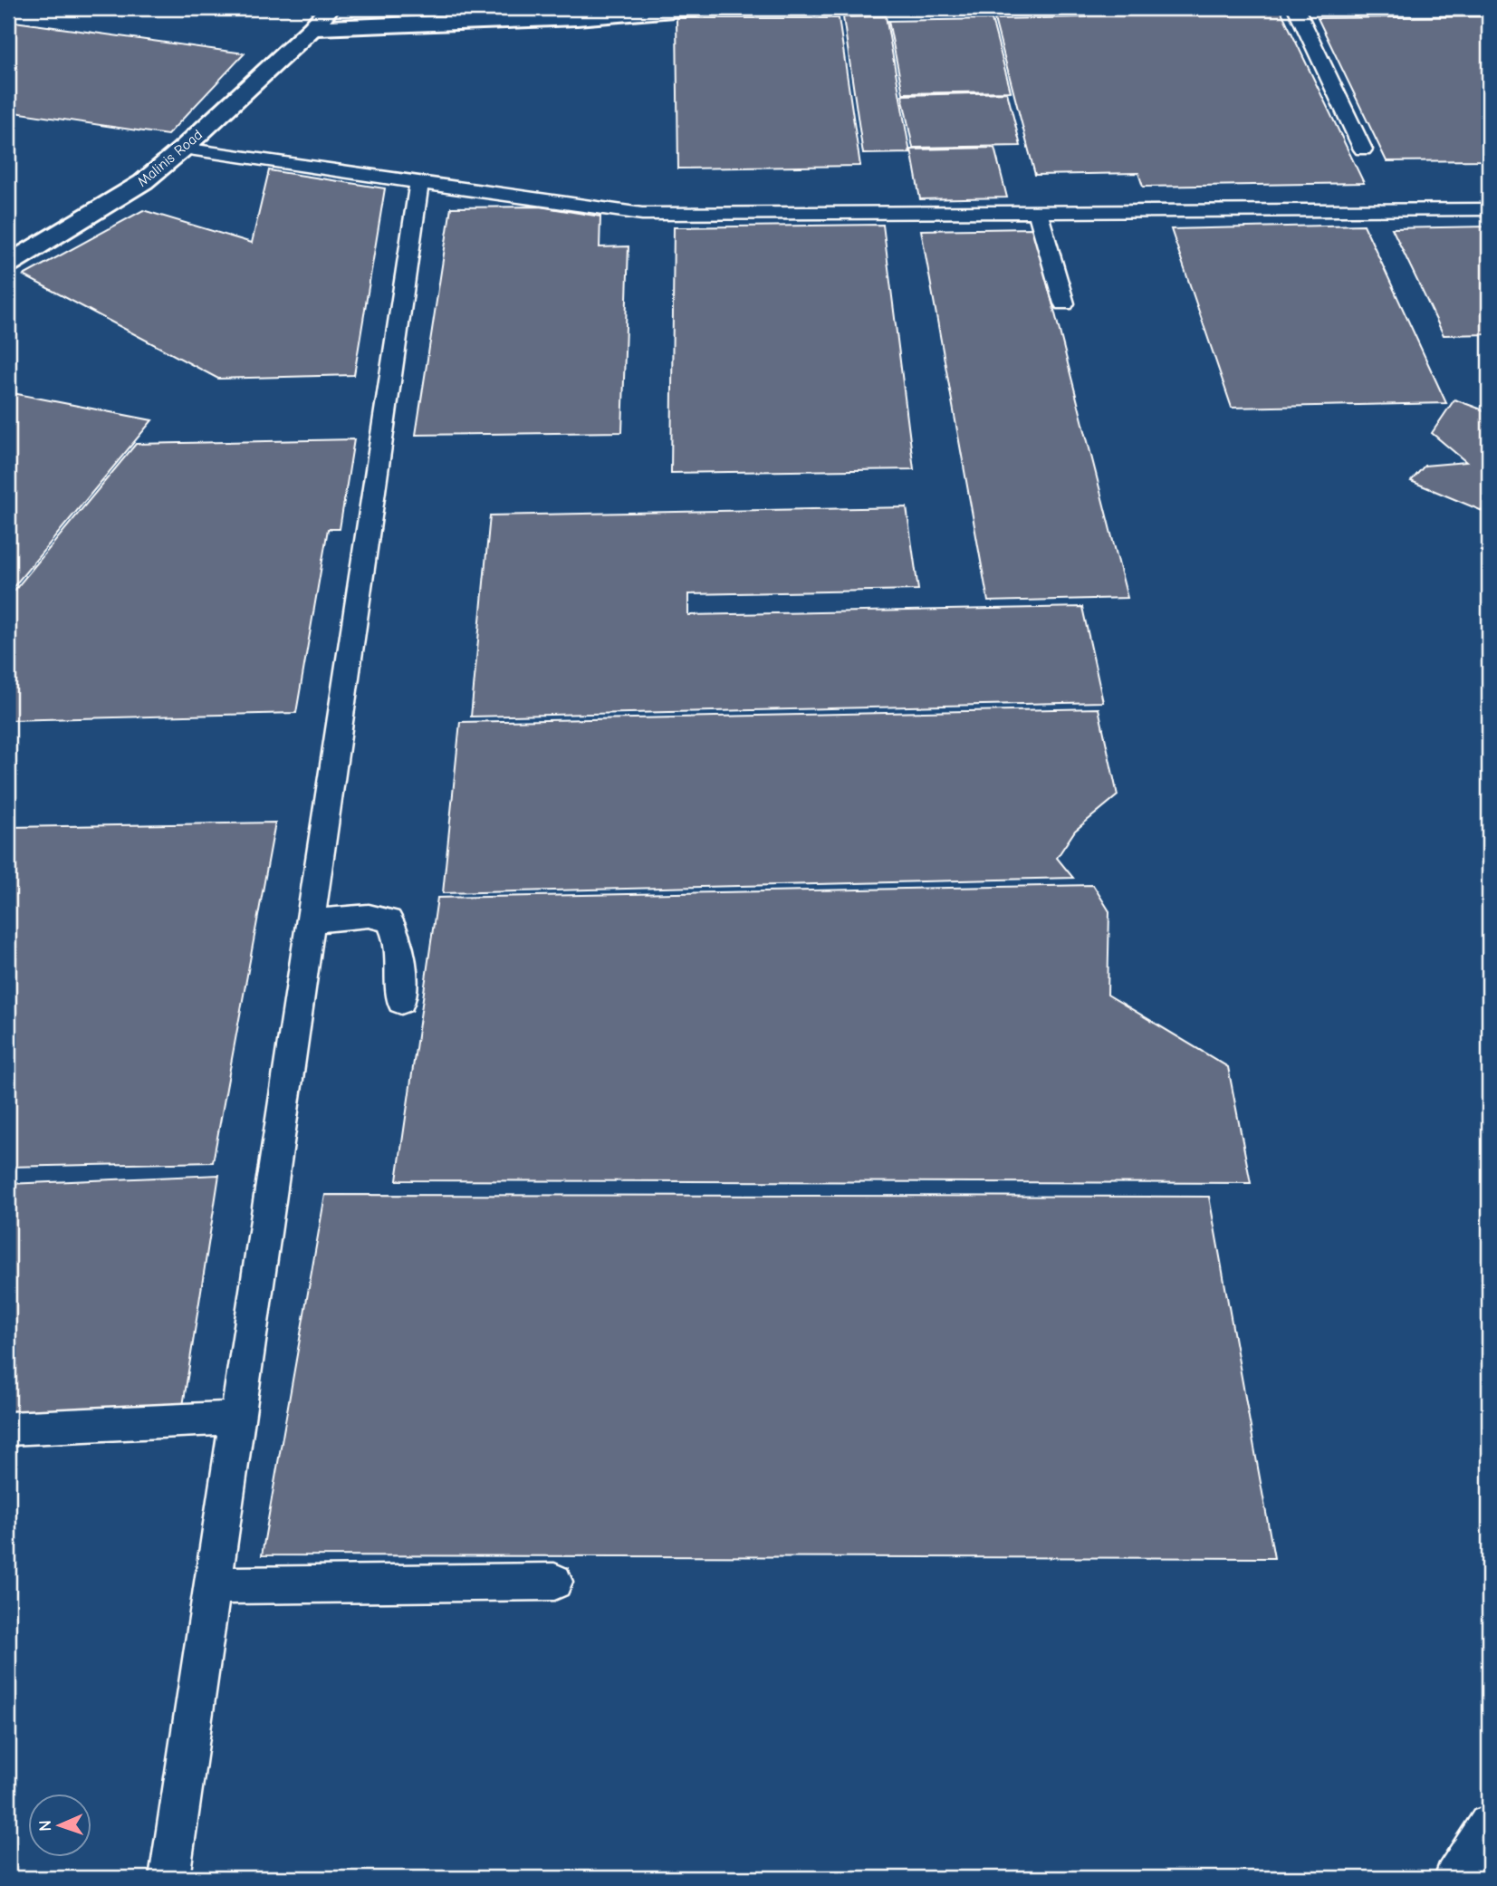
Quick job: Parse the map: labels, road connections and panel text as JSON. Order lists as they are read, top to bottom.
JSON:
{
  "streets": {
    "main road": ["Malinis Road"]
  },
  "north": "left"
}
